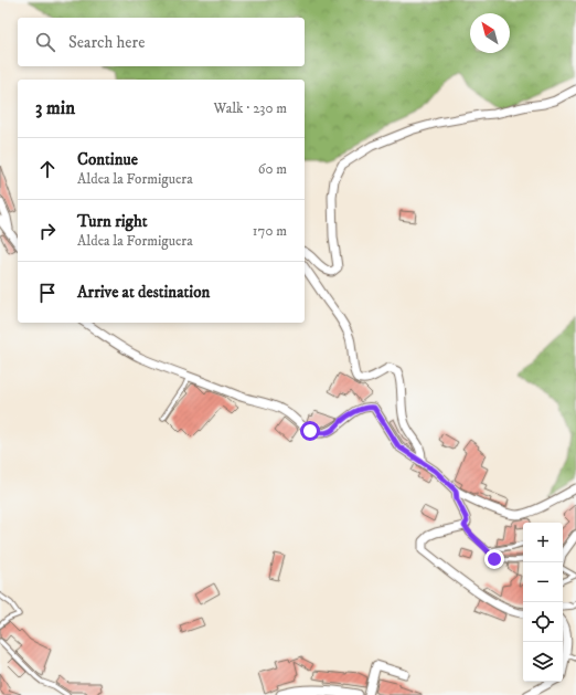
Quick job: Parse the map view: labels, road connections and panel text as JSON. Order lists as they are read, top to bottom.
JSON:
{
  "north": "top left",
  "page": {
    "search": "Search here",
    "heading": ["3 min", "Walk · 230 m"],
    "list": [
      ["Continue", "Aldea la Formiguera", "60 m"],
      ["Turn right", "Aldea la Formiguera", "170 m"],
      "Arrive at destination"
    ],
    "map_buttons": ["+", "−"]
  }
}
